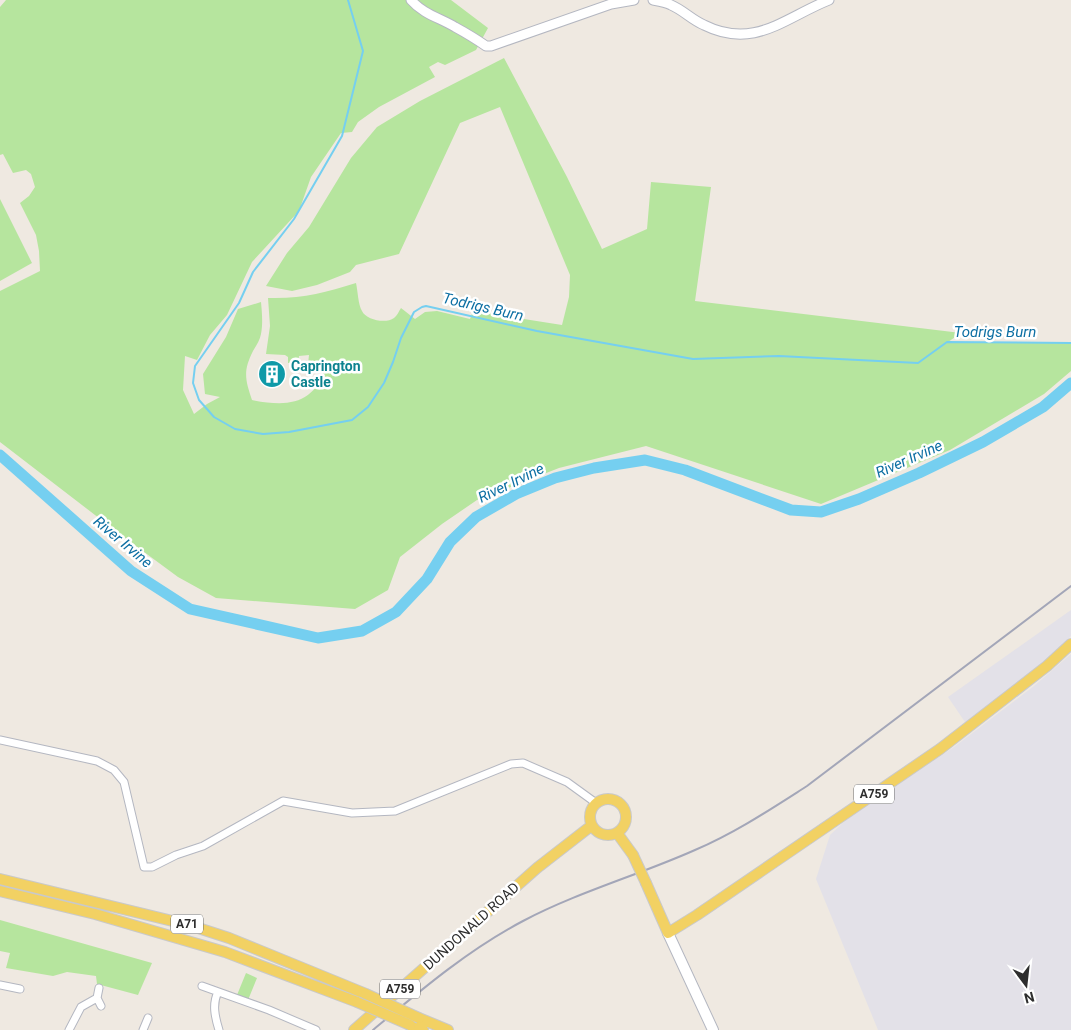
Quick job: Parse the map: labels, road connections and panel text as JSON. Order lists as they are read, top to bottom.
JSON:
{
  "streets": {
    "main road": ["A759", "A71", "DUNDONALD ROAD"]
  },
  "water": ["Todrigs Burn", "River Irvine"],
  "places": {
    "building": ["Caprington Castle"]
  },
  "north": "bottom"
}
